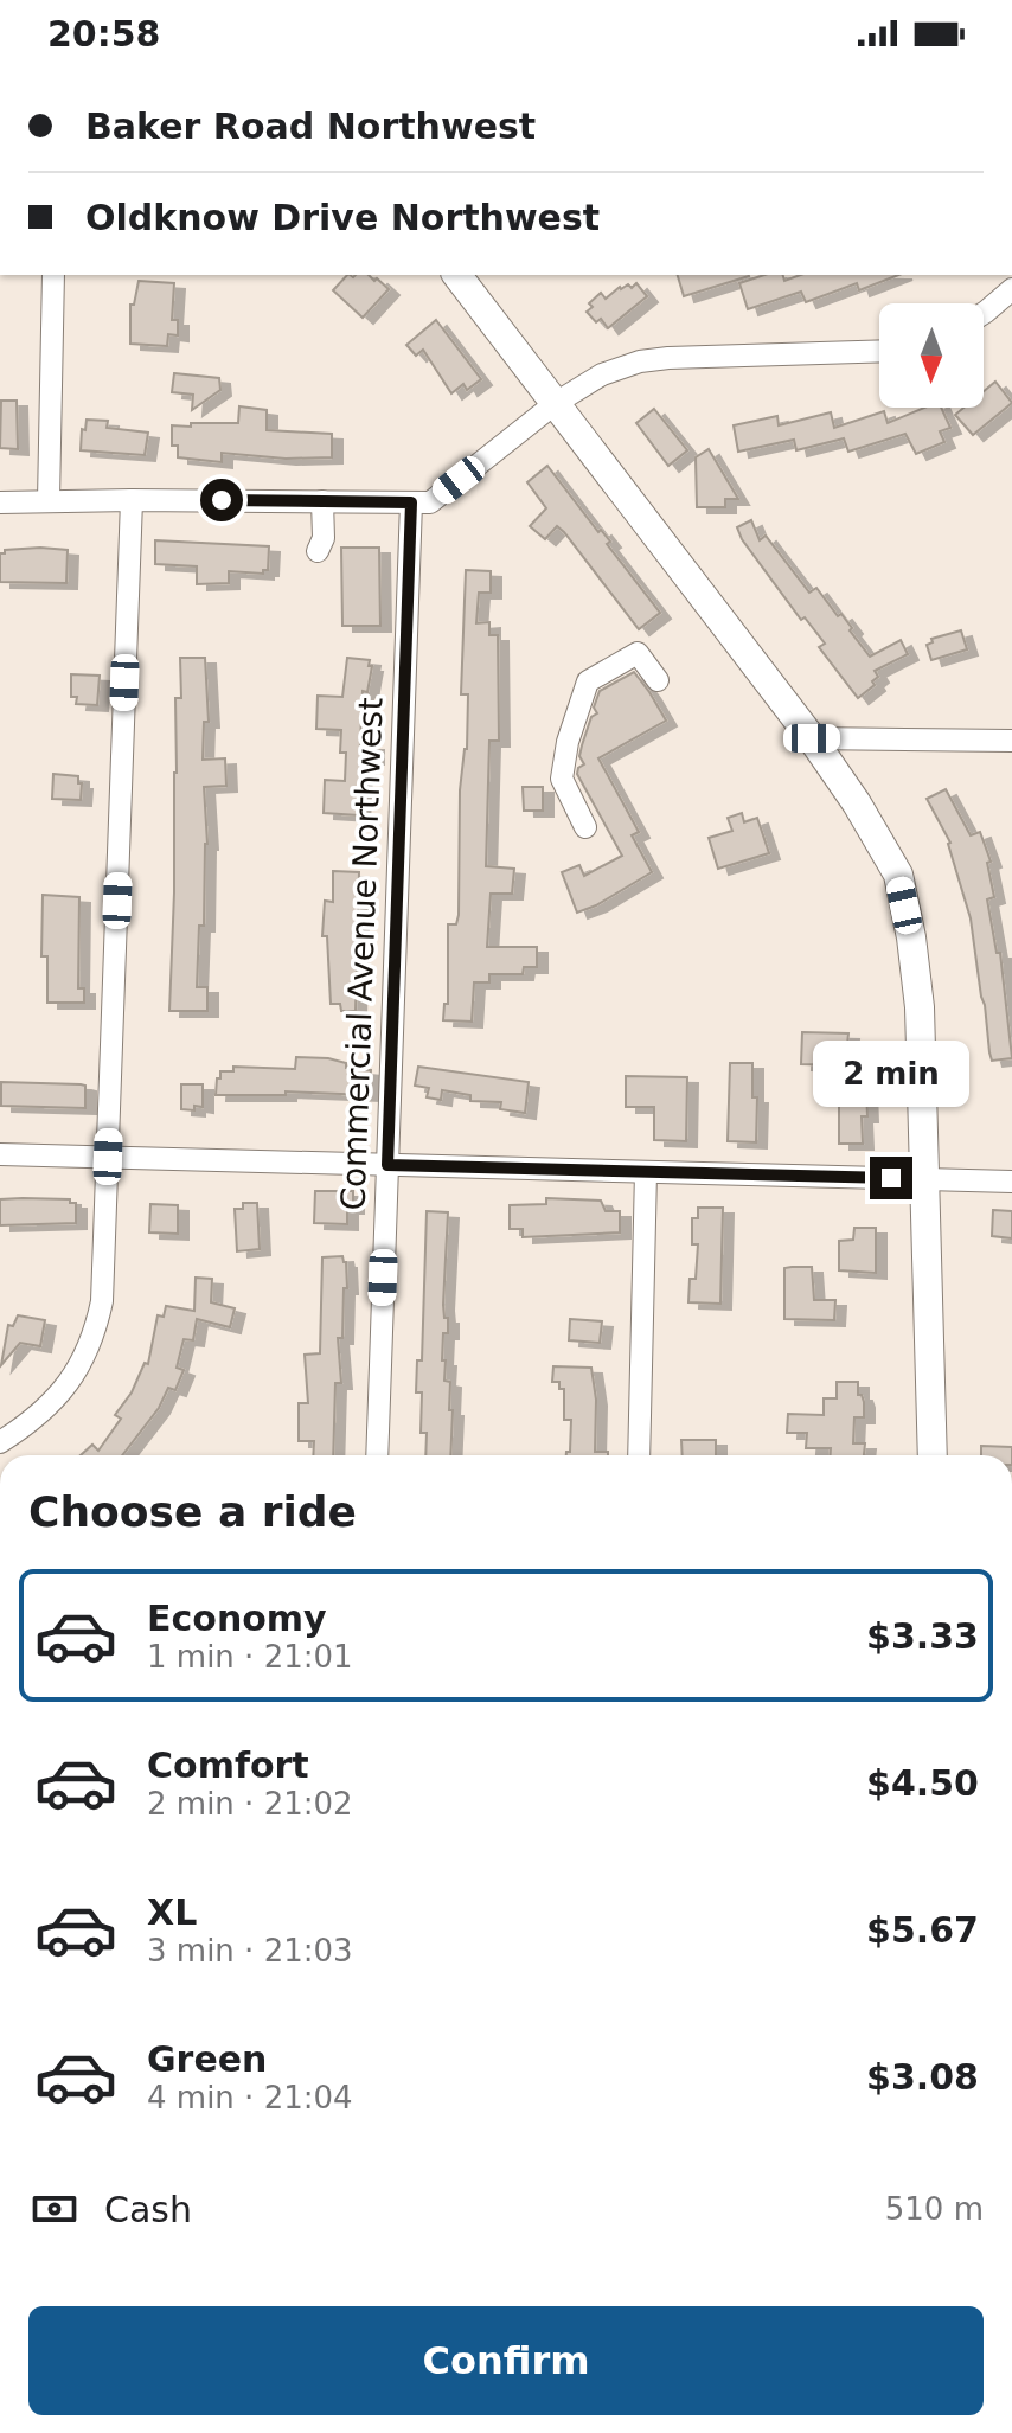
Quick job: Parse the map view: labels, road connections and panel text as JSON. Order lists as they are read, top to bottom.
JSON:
{
  "streets": {
    "street": ["Commercial Avenue Northwest"]
  },
  "north": "bottom",
  "page": {
    "status": "20:58",
    "banner": ["Baker Road Northwest", "Oldknow Drive Northwest"],
    "bubble": "2 min",
    "heading": "Choose a ride",
    "list": [
      {
        "name": "Economy",
        "note": "1 min · 21:01",
        "value": "$3.33"
      },
      {
        "name": "Comfort",
        "note": "2 min · 21:02",
        "value": "$4.50"
      },
      {
        "name": "XL",
        "note": "3 min · 21:03",
        "value": "$5.67"
      },
      {
        "name": "Green",
        "note": "4 min · 21:04",
        "value": "$3.08"
      }
    ],
    "pay": ["Cash", "510 m"],
    "buttons": "Confirm"
  }
}
